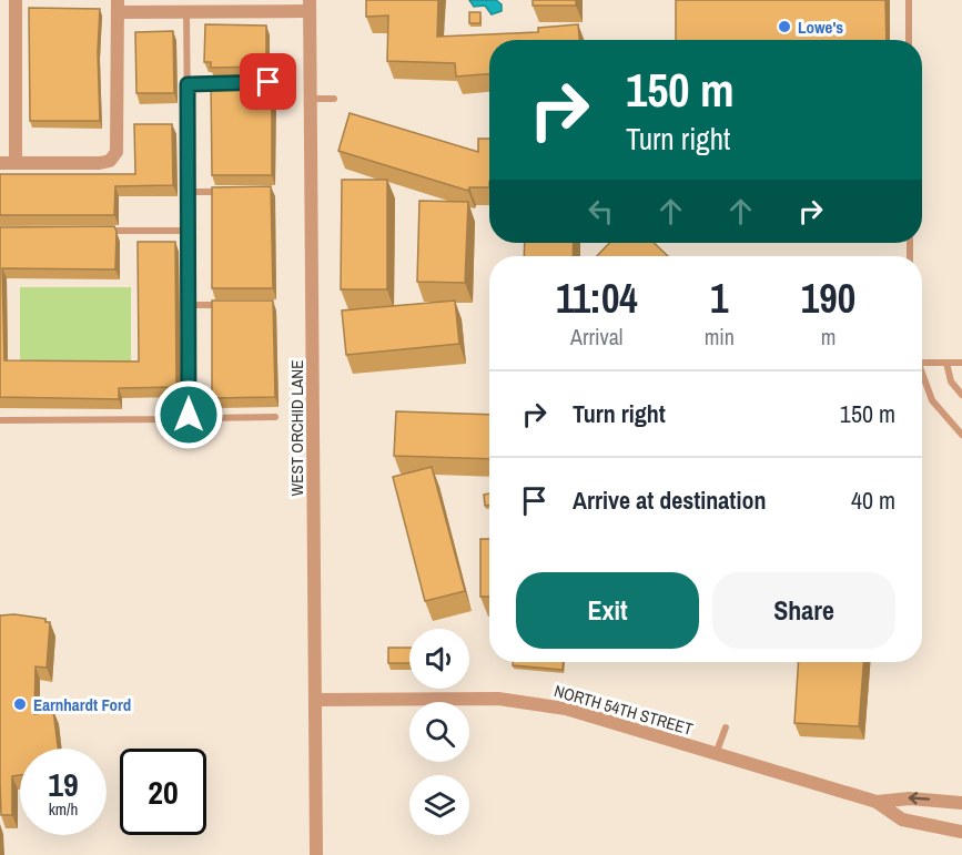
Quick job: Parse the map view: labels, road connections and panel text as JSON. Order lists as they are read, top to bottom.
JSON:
{
  "streets": {
    "street": ["WEST ORCHID LANE", "NORTH 54TH STREET"]
  },
  "crossings": [
    ["WEST ORCHID LANE", "NORTH 54TH STREET"]
  ],
  "places": ["Lowe's", "Earnhardt Ford"],
  "page": {
    "turn": ["150 m", "Turn right"],
    "eta": [
      "11:04",
      "Arrival",
      "1",
      "min",
      "190",
      "m"
    ],
    "list": [
      {
        "name": "Turn right",
        "value": "150 m"
      },
      {
        "name": "Arrive at destination",
        "value": "40 m"
      }
    ],
    "buttons": ["Exit", "Share"],
    "speed": "19 km/h",
    "limit": "20"
  }
}
